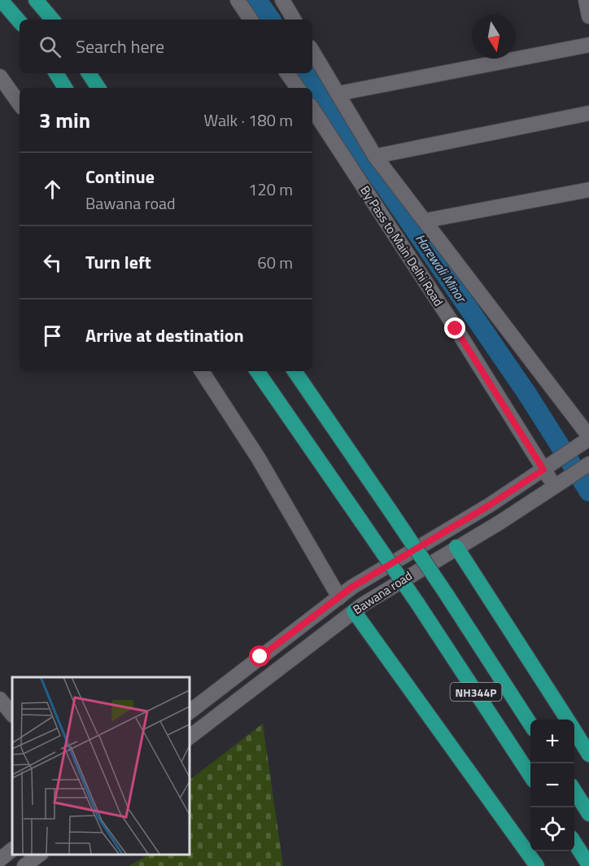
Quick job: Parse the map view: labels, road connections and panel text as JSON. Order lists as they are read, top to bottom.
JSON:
{
  "streets": {
    "highway": ["NH344P"],
    "street": ["By Pass to Main Delhi Road", "Bawana road"]
  },
  "crossings": [
    ["By Pass to Main Delhi Road", "Bawana road"]
  ],
  "water": ["Harewali Minor"],
  "north": "bottom",
  "page": {
    "search": "Search here",
    "heading": ["3 min", "Walk · 180 m"],
    "list": [
      ["Continue", "Bawana road", "120 m"],
      ["Turn left", "60 m"],
      "Arrive at destination"
    ],
    "map_buttons": ["+", "−"]
  }
}
